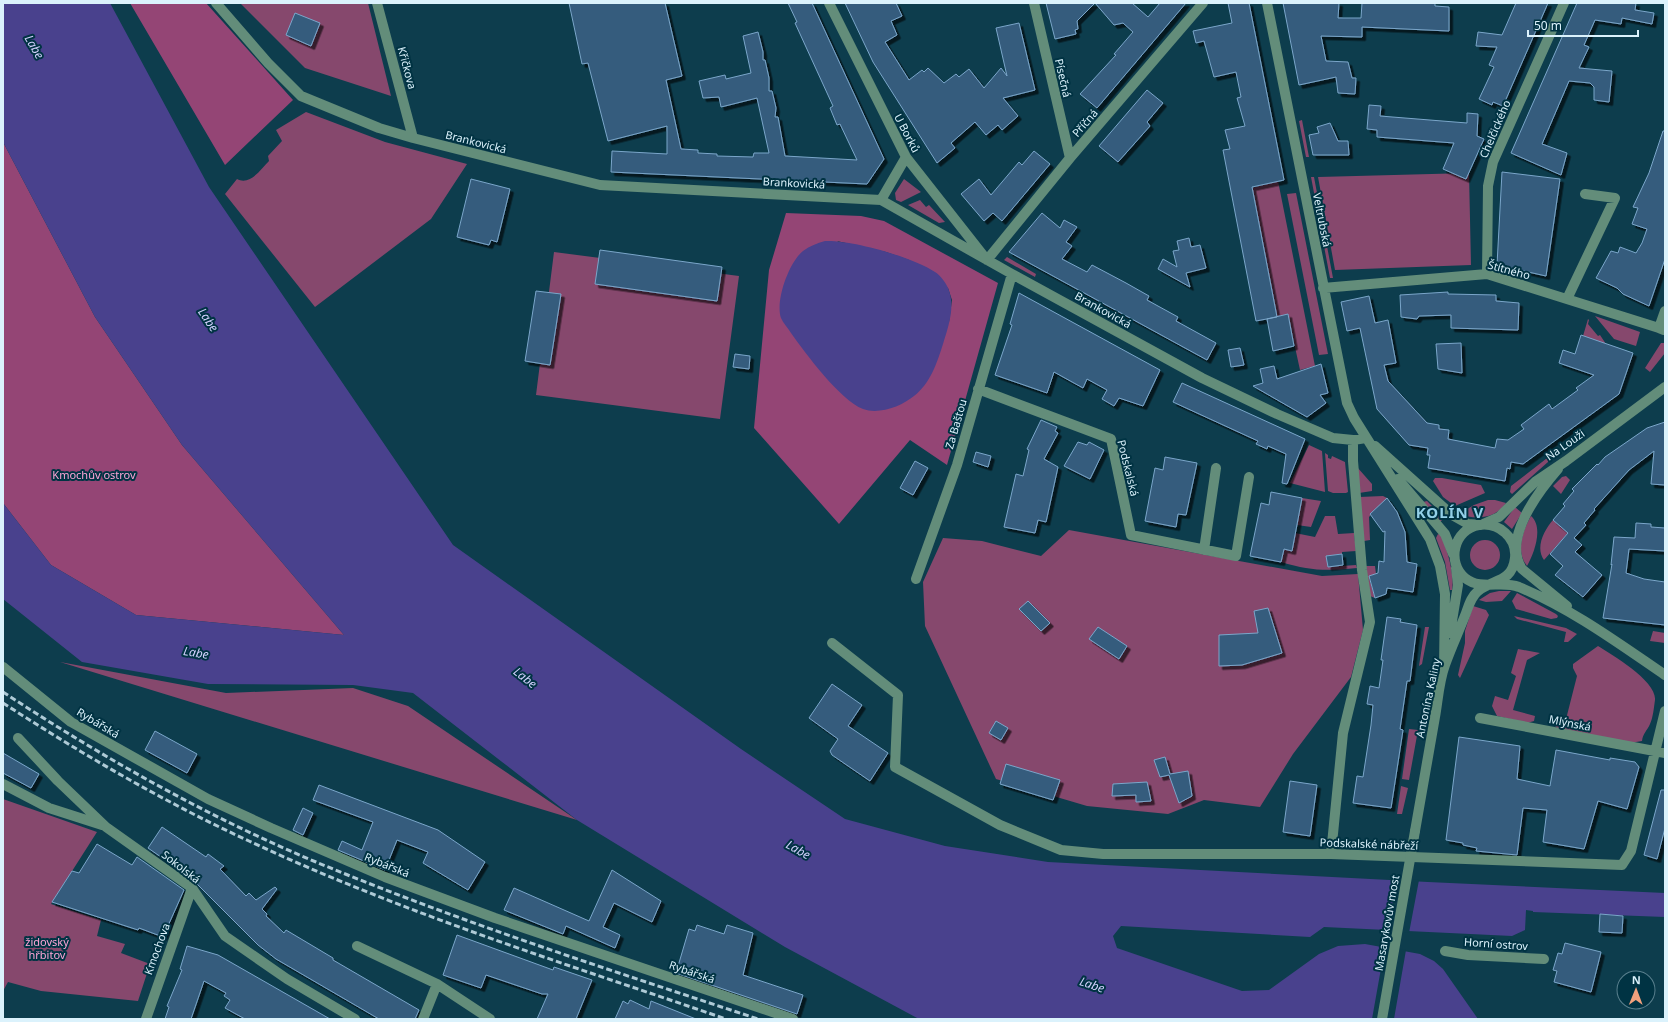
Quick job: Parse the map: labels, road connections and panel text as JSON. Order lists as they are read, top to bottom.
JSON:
{
  "streets": {
    "street": [
      "Křičkova",
      "Písečná",
      "Příčná",
      "Chelčického",
      "U Borků",
      "Brankovická",
      "Veltrubská",
      "Štítného",
      "Za Baštou",
      "Na Louži",
      "Podskalská",
      "Antonína Kaliny",
      "Rybářská",
      "Mlýnská",
      "Podskalské nábřeží",
      "Sokolská",
      "Masarykovův most",
      "Horní ostrov",
      "Kmochova"
    ]
  },
  "crossings": [
    ["Křičkova", "Brankovická"],
    ["Písečná", "Příčná"],
    ["Příčná", "U Borků"],
    ["Příčná", "Brankovická"],
    ["Chelčického", "Štítného"],
    ["U Borků", "Brankovická"],
    ["Brankovická", "Veltrubská"],
    ["Brankovická", "Za Baštou"],
    ["Veltrubská", "Štítného"],
    ["Za Baštou", "Podskalská"],
    ["Na Louži", "Antonína Kaliny"],
    ["Antonína Kaliny", "Masarykovův most"],
    ["Mlýnská", "Podskalské nábřeží"],
    ["Sokolská", "Kmochova"]
  ],
  "districts": ["KOLÍN V"],
  "water": ["Labe"],
  "parks": ["Kmochův ostrov", "židovský hřbitov"],
  "scale_bar": "50 m",
  "north": "top"
}
